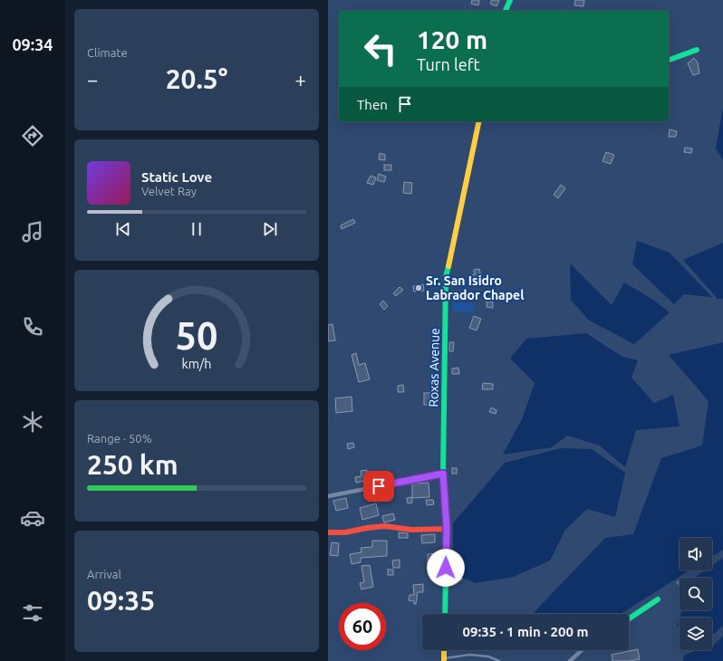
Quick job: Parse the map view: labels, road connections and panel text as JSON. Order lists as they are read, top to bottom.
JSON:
{
  "streets": {
    "main road": ["Roxas Avenue"]
  },
  "places": ["Sr. San Isidro Labrador Chapel"],
  "page": {
    "tabs": "09:34",
    "tile": [
      "Climate",
      ["Range · 50%", "250 km"],
      ["Arrival", "09:35"]
    ],
    "turn": ["120 m", "Turn left"],
    "heat": ["−", "20.5°", "+"],
    "then": "Then",
    "song": ["Static Love", "Velvet Ray"],
    "limit": "60",
    "trip": "09:35 · 1 min · 200 m",
    "gauge": ["50", "km/h"]
  }
}
